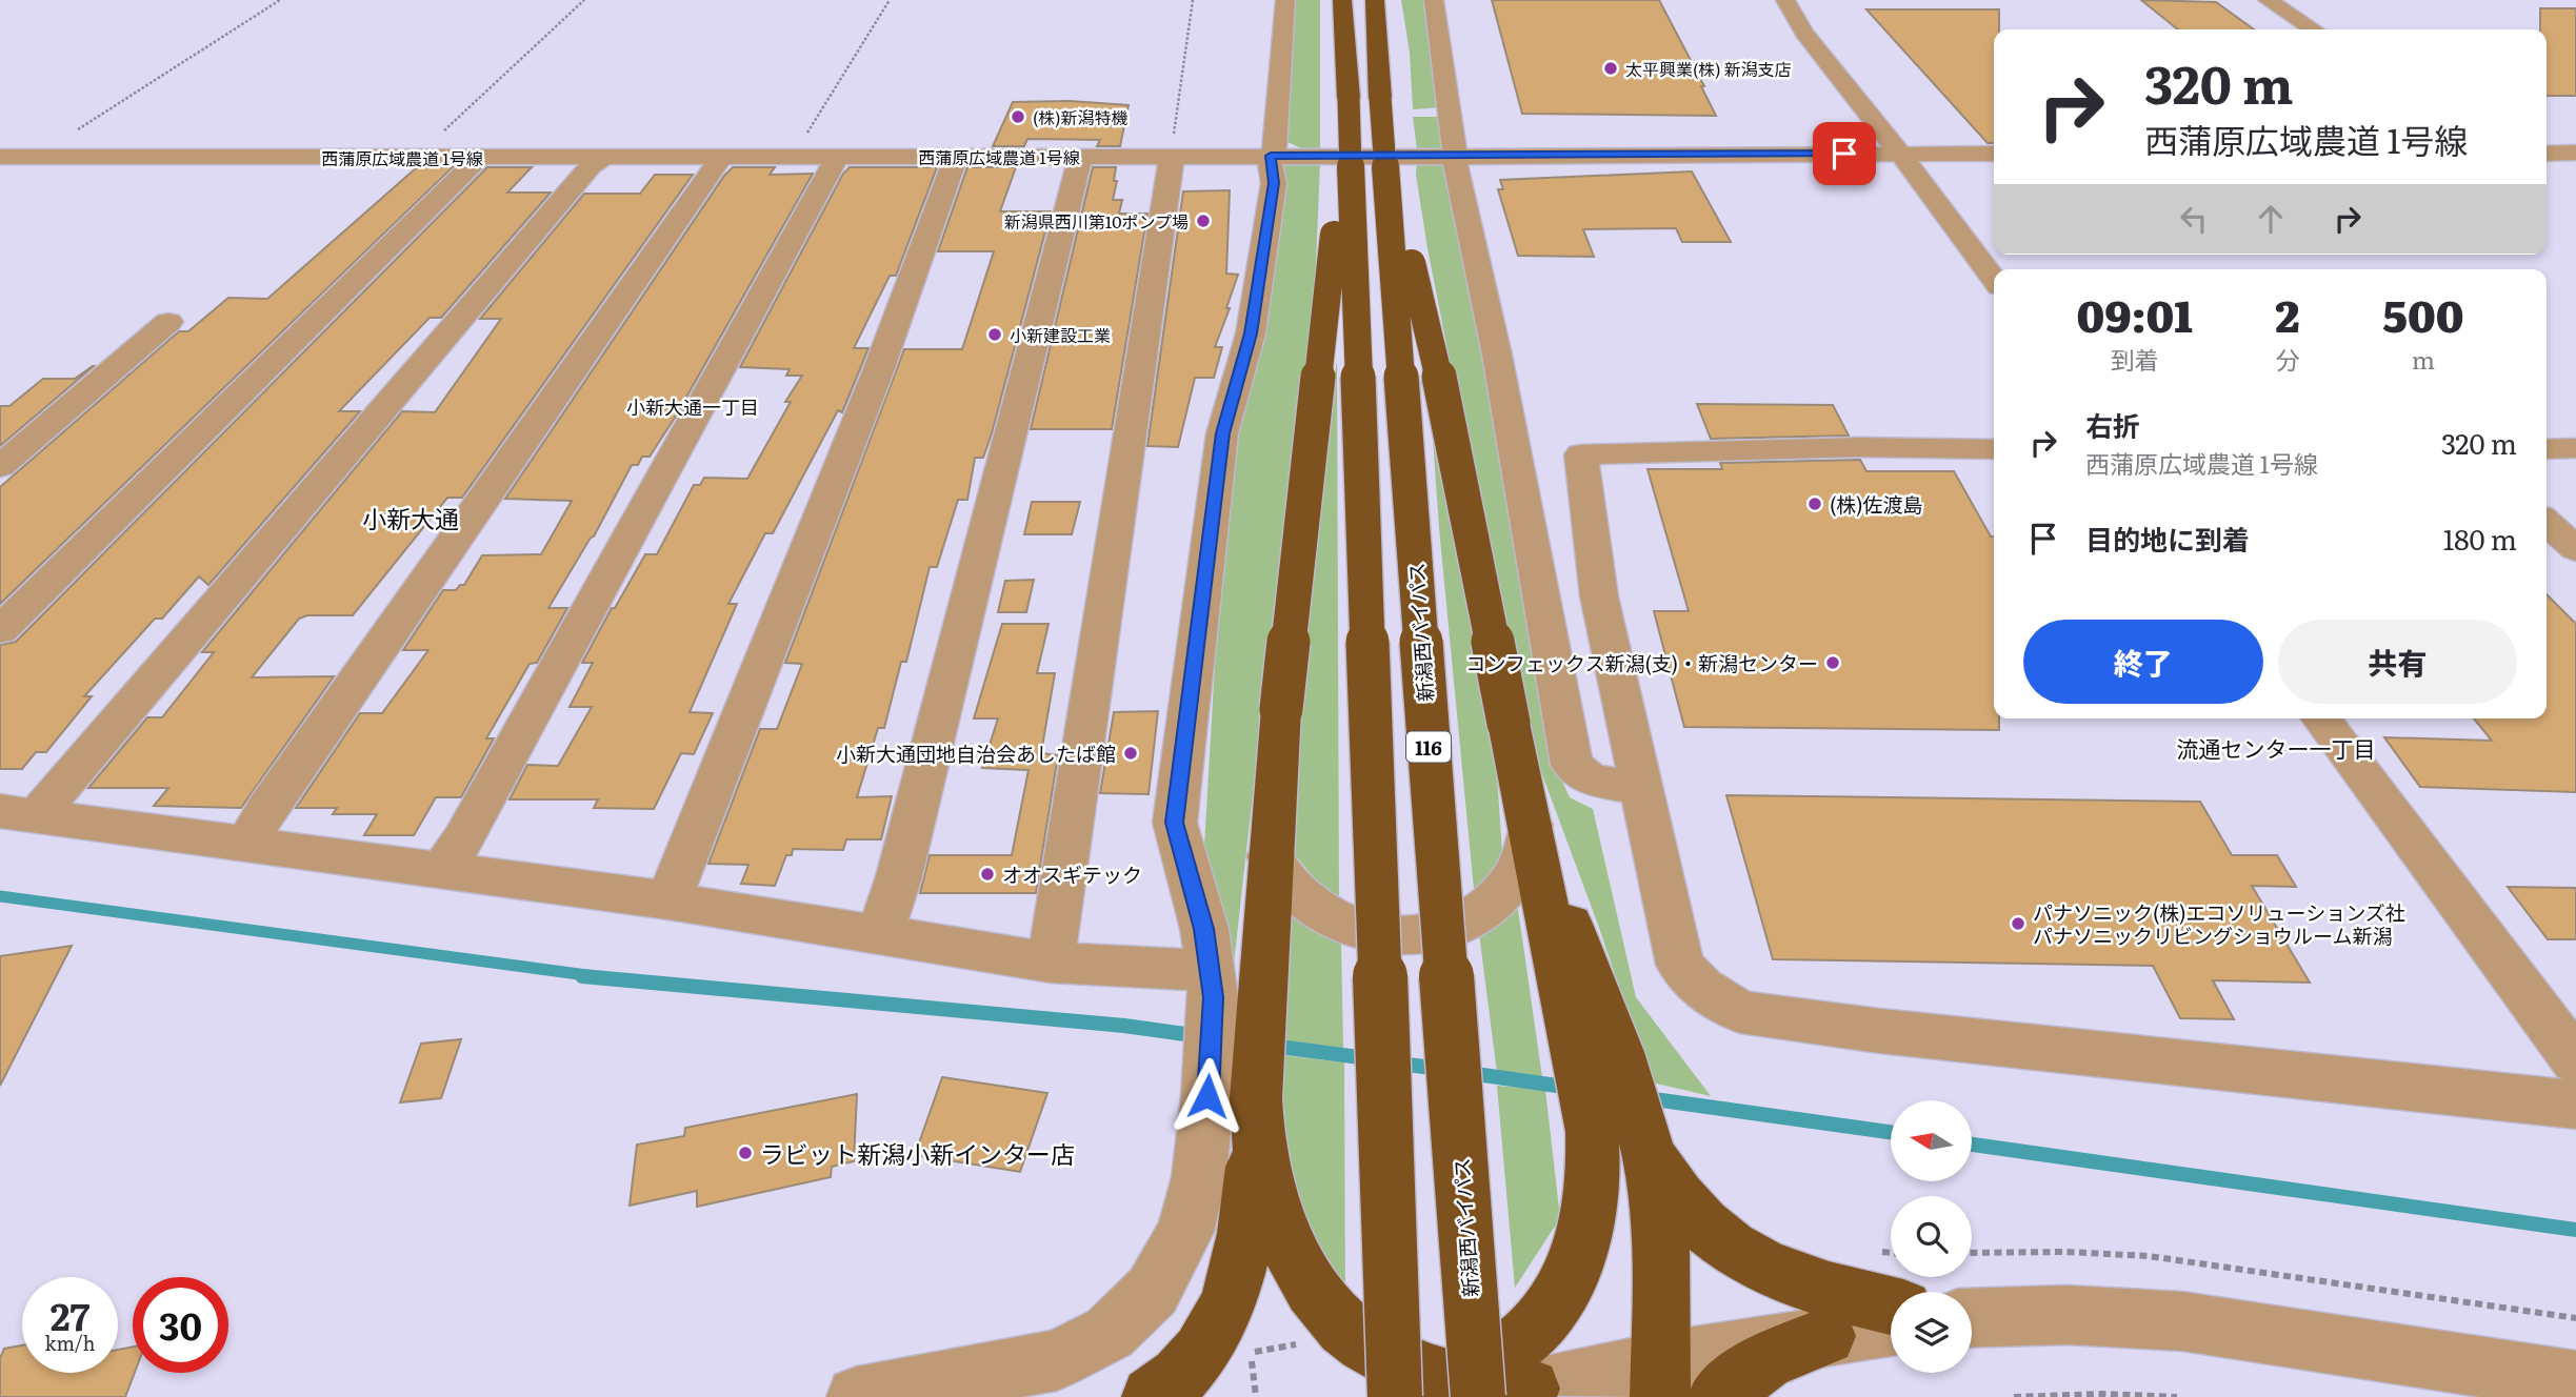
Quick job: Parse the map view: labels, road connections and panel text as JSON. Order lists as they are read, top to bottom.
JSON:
{
  "streets": {
    "highway": ["新潟西バイパス", "116"],
    "street": ["西蒲原広域農道 1号線"]
  },
  "districts": ["小新大通一丁目", "小新大通", "流通センター一丁目"],
  "places": [
    "太平興業(株) 新潟支店",
    "(株)新潟特機",
    "新潟県西川第10ポンプ場",
    "小新建設工業",
    "(株)佐渡島",
    "コンフェックス新潟(支)・新潟センター",
    "小新大通団地自治会あしたば館",
    "オオスギテック",
    "パナソニック(株)エコソリューションズ社 パナソニックリビングショウルーム新潟",
    "ラビット新潟小新インター店"
  ],
  "north": "left",
  "page": {
    "turn": ["320 m", "西蒲原広域農道 1号線"],
    "eta": [
      "09:01",
      "到着",
      "2",
      "分",
      "500",
      "m"
    ],
    "list": [
      {
        "name": "右折",
        "note": "西蒲原広域農道 1号線",
        "value": "320 m"
      },
      {
        "name": "目的地に到着",
        "value": "180 m"
      }
    ],
    "buttons": ["終了", "共有"],
    "speed": "27 km/h",
    "limit": "30"
  }
}
